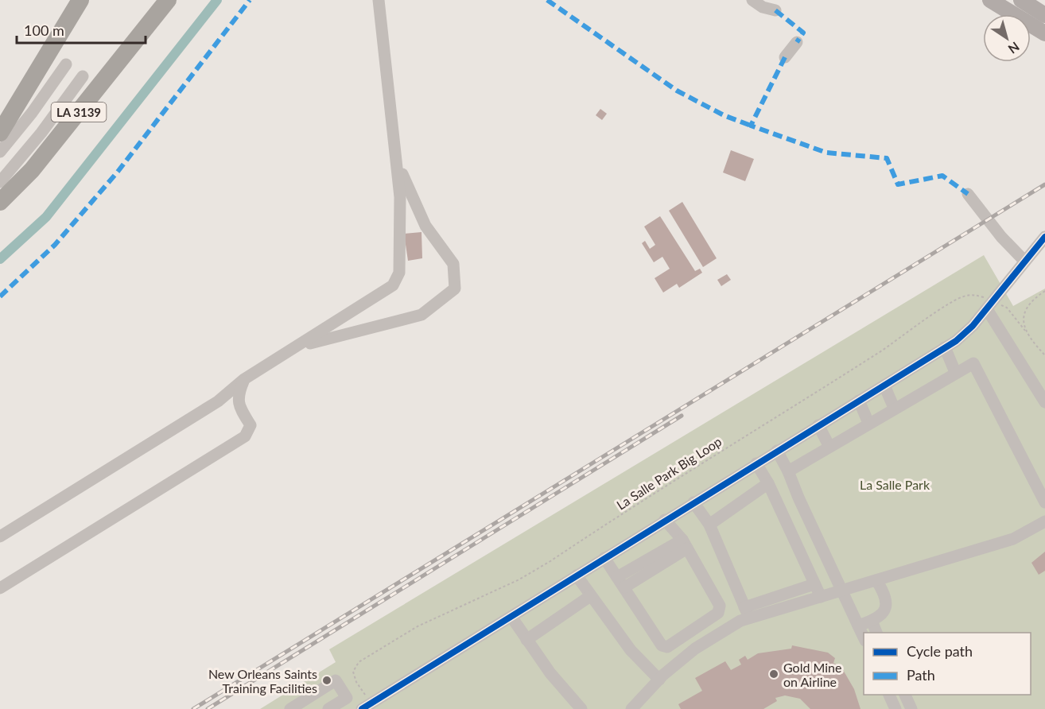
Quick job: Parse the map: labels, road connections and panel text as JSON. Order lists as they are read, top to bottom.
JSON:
{
  "streets": {
    "highway": ["LA 3139"],
    "path": ["La Salle Park Big Loop"]
  },
  "parks": ["La Salle Park"],
  "places": ["Gold Mine on Airline", "New Orleans Saints Training Facilities"],
  "legend": ["Cycle path", "Path"],
  "scale_bar": "100 m",
  "north": "bottom right"
}
